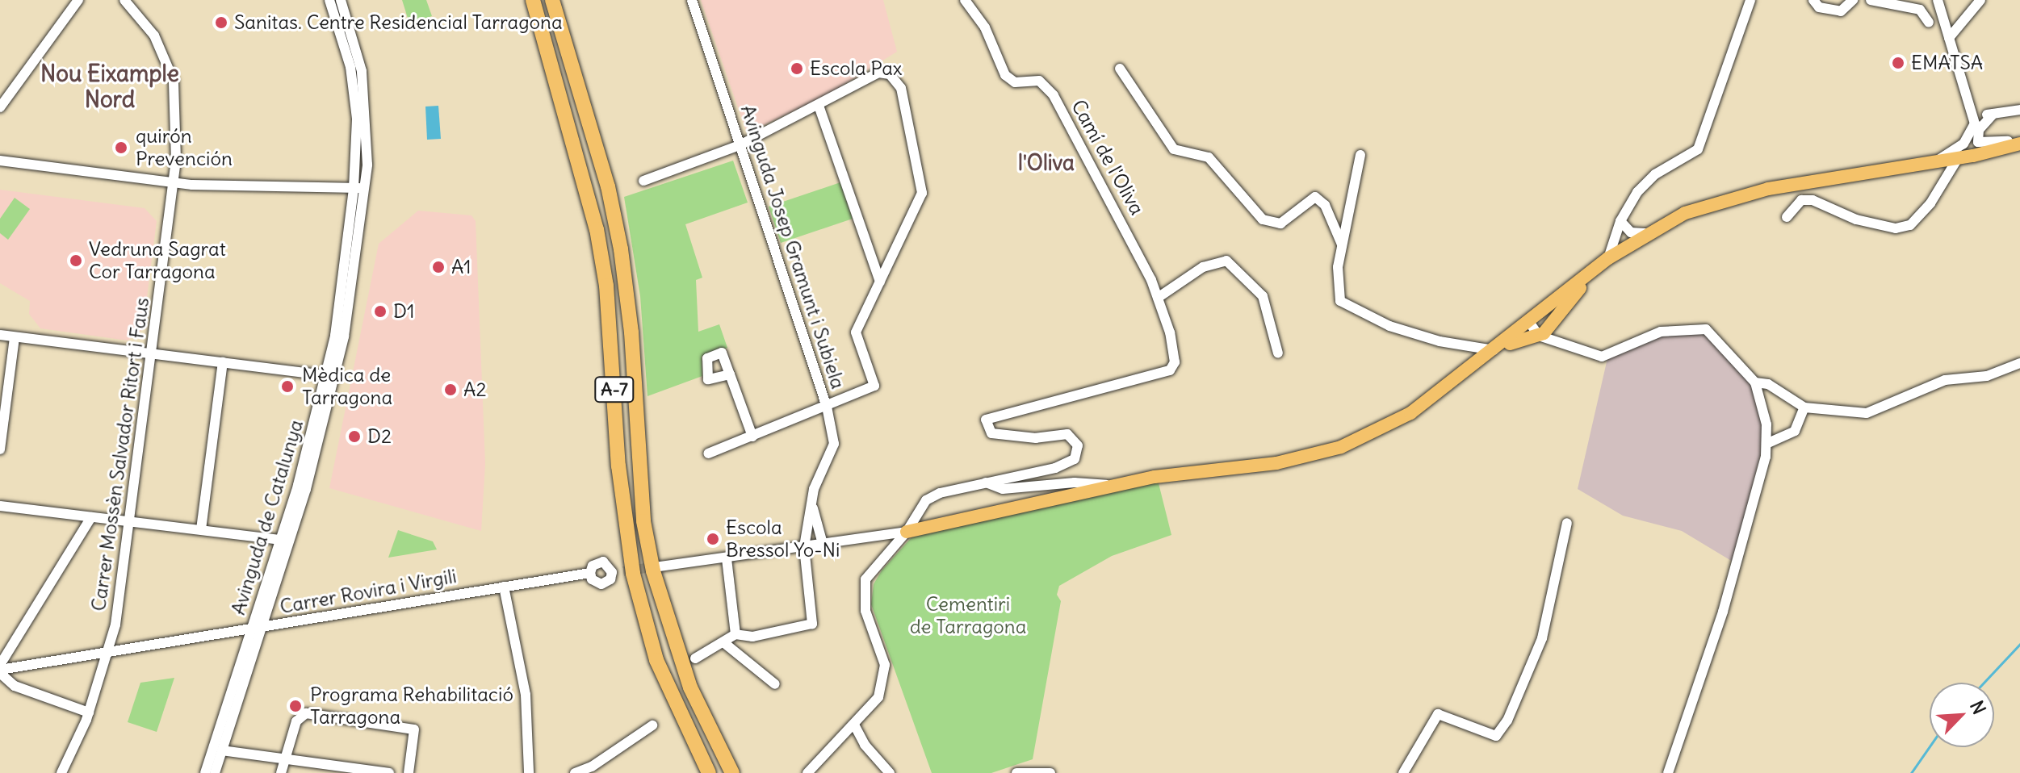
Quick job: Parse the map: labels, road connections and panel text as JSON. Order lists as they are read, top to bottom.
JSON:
{
  "streets": {
    "highway": ["A-7"],
    "street": [
      "Camí de l'Oliva",
      "Avinguda Josep Gramunt i Subiela",
      "Carrer Mossèn Salvador Ritort i Faus",
      "Avinguda de Catalunya",
      "Carrer Rovira i Virgili"
    ]
  },
  "crossings": [
    ["Carrer Mossèn Salvador Ritort i Faus", "Carrer Rovira i Virgili"],
    ["Avinguda de Catalunya", "Carrer Rovira i Virgili"]
  ],
  "districts": ["Nou Eixample Nord", "l'Oliva"],
  "parks": ["Cementiri de Tarragona"],
  "places": [
    "Sanitas. Centre Residencial Tarragona",
    "EMATSA",
    "Escola Pax",
    "quirón Prevención",
    "Vedruna Sagrat Cor Tarragona",
    "A1",
    "D1",
    "Mèdica de Tarragona",
    "A2",
    "D2",
    "Escola Bressol Yo-Ni",
    "Programa Rehabilitació Tarragona"
  ],
  "north": "top right"
}
